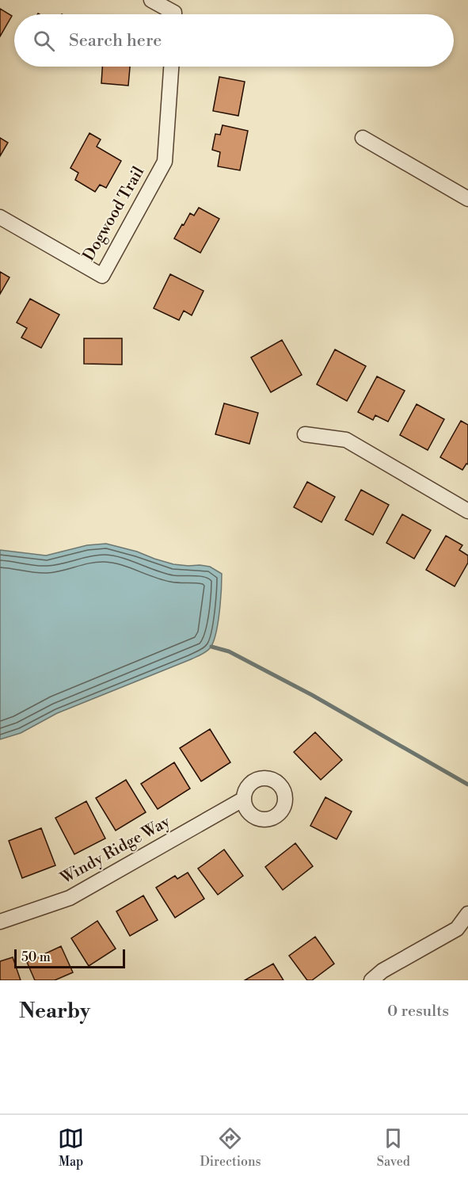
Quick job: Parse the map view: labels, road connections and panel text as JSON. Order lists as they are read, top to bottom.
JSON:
{
  "streets": {
    "street": ["Dogwood Trail", "Windy Ridge Way"]
  },
  "scale_bar": "50 m",
  "page": {
    "search": "Search here",
    "scale": "50 m",
    "heading": ["Nearby", "0 results"],
    "nav": ["Map", "Directions", "Saved"]
  }
}
